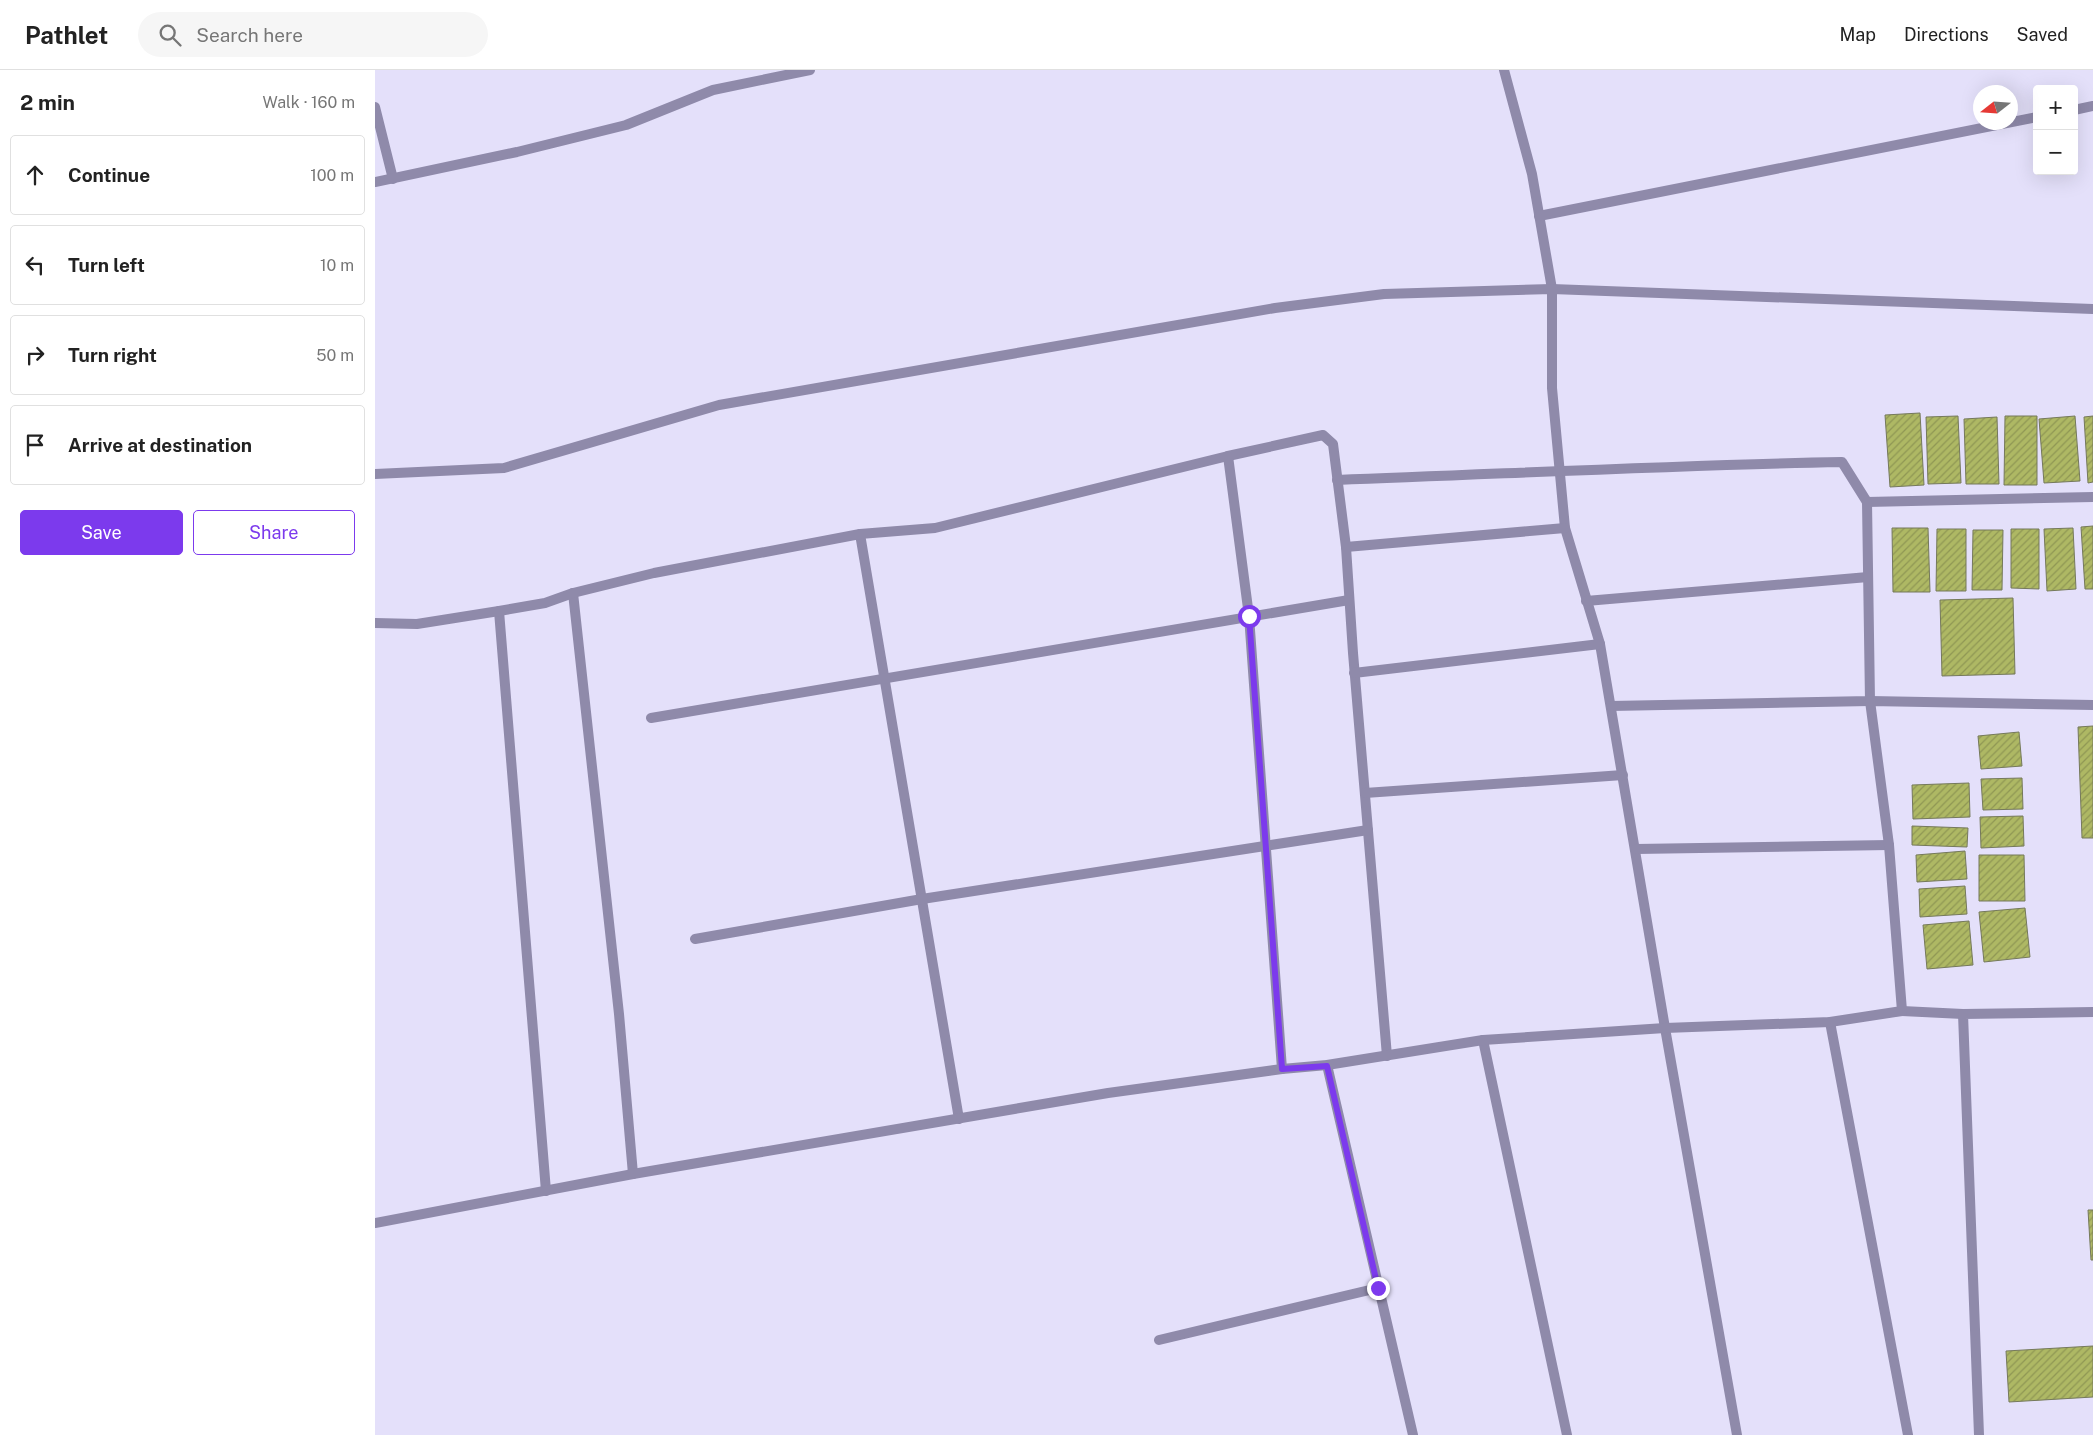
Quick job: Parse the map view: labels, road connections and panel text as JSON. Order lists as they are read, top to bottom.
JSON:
{
  "north": "left",
  "page": {
    "header": "Pathlet",
    "search": "Search here",
    "nav": ["Map", "Directions", "Saved"],
    "heading": ["2 min", "Walk · 160 m"],
    "map_buttons": ["+", "−"],
    "list": [
      ["Continue", "100 m"],
      ["Turn left", "10 m"],
      ["Turn right", "50 m"],
      "Arrive at destination"
    ],
    "buttons": ["Save", "Share"]
  }
}
